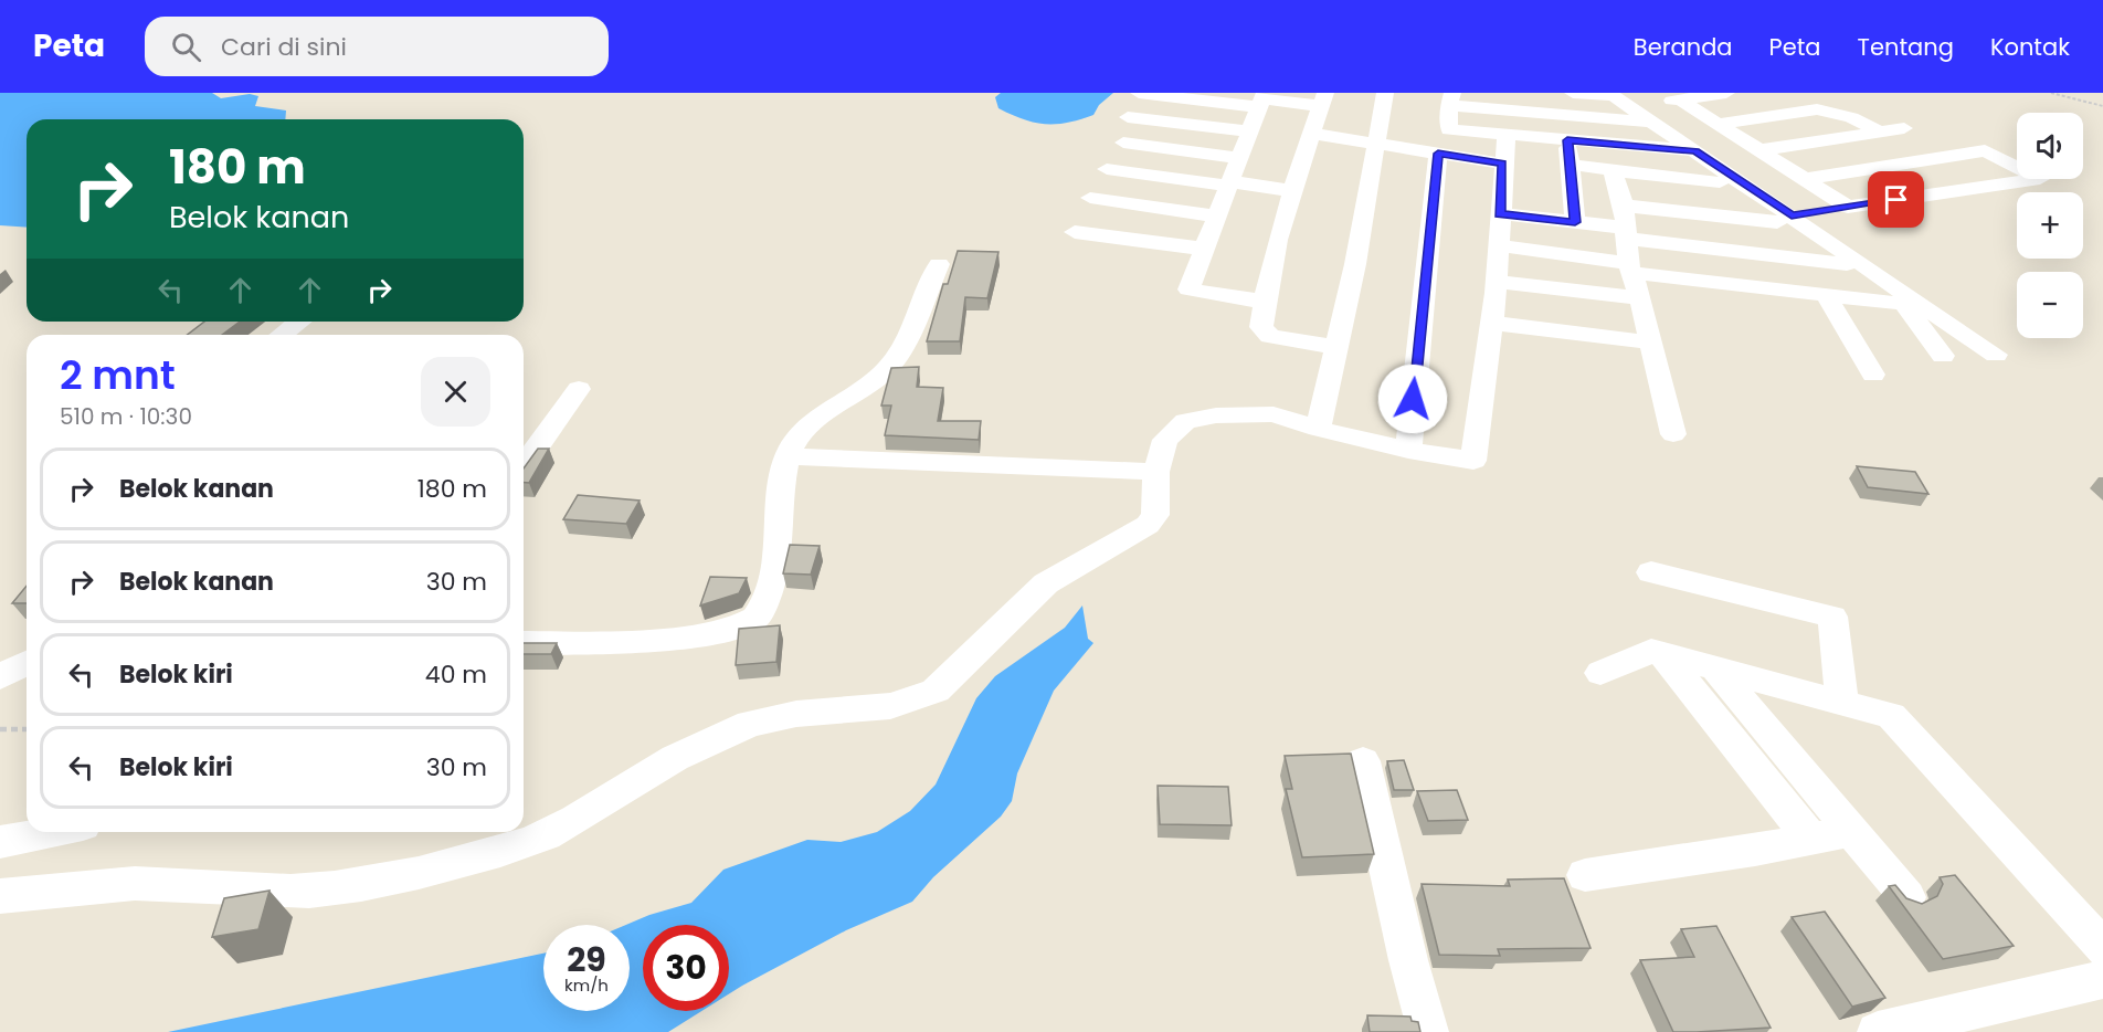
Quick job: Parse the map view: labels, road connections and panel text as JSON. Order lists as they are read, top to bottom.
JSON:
{
  "page": {
    "header": "Peta",
    "search": "Cari di sini",
    "nav": [
      "Beranda",
      "Peta",
      "Tentang",
      "Kontak"
    ],
    "map_buttons": ["+", "−"],
    "turn": ["180 m", "Belok kanan"],
    "heading": ["2 mnt", "510 m · 10:30"],
    "list": [
      {
        "name": "Belok kanan",
        "value": "180 m"
      },
      {
        "name": "Belok kanan",
        "value": "30 m"
      },
      {
        "name": "Belok kiri",
        "value": "40 m"
      },
      {
        "name": "Belok kiri",
        "value": "30 m"
      }
    ],
    "speed": "29 km/h",
    "limit": "30"
  }
}
